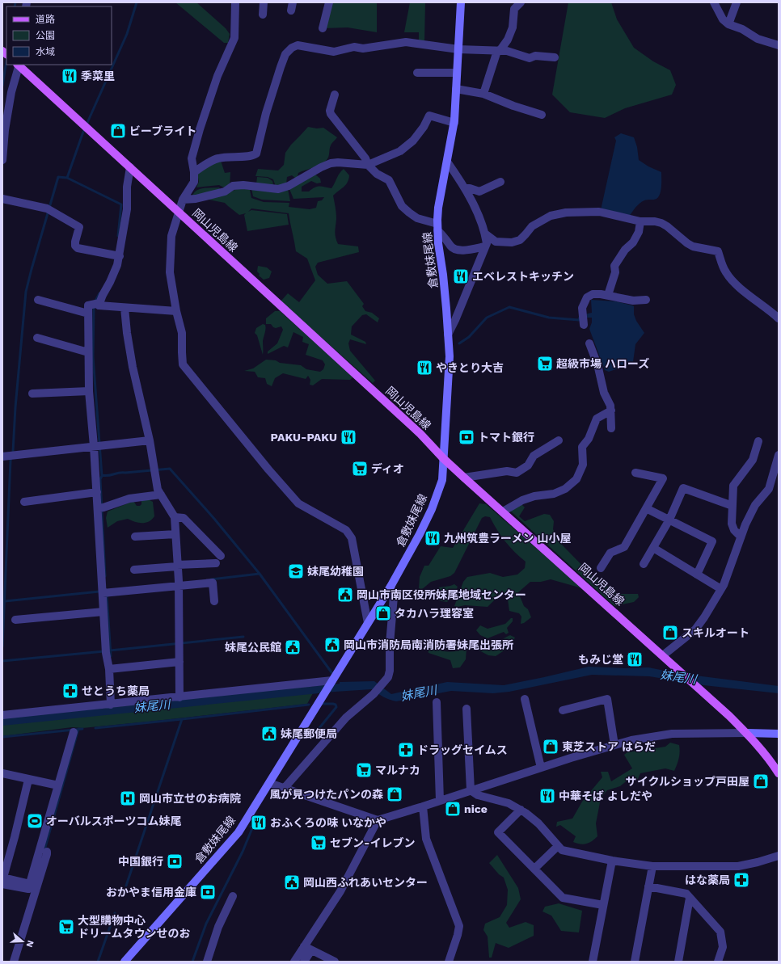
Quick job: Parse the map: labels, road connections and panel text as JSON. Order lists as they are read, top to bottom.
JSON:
{
  "streets": {
    "main road": ["岡山児島線", "倉敷妹尾線"]
  },
  "crossings": [
    ["岡山児島線", "倉敷妹尾線"]
  ],
  "water": ["妹尾川"],
  "places": {
    "restaurant": [
      "季菜里",
      "エベレストキッチン",
      "やきとり大吉",
      "PAKU-PAKU",
      "九州筑豊ラーメン 山小屋",
      "もみじ堂",
      "中華そば よしだや",
      "おふくろの味 いなかや"
    ],
    "shop": [
      "ビーブライト",
      "タカハラ理容室",
      "スキルオート",
      "東芝ストア はらだ",
      "サイクルショップ戸田屋",
      "風が見つけたパンの森",
      "nice"
    ],
    "supermarket": [
      "超級市場 ハローズ",
      "ディオ",
      "マルナカ",
      "セブン-イレブン",
      "大型購物中心 ドリームタウンせのお"
    ],
    "bank": ["トマト銀行", "中国銀行", "おかやま信用金庫"],
    "school or university": ["妹尾幼稚園"],
    "public building": [
      "岡山市南区役所妹尾地域センター",
      "岡山市消防局南消防署妹尾出張所",
      "妹尾公民館",
      "妹尾郵便局",
      "岡山西ふれあいセンター"
    ],
    "pharmacy": ["せとうち薬局", "ドラッグセイムス", "はな薬局"],
    "hospital": ["岡山市立せのお病院"],
    "sports": ["オーバルスポーツコム妹尾"]
  },
  "legend": ["道路", "公園", "水域"],
  "north": "right"
}
